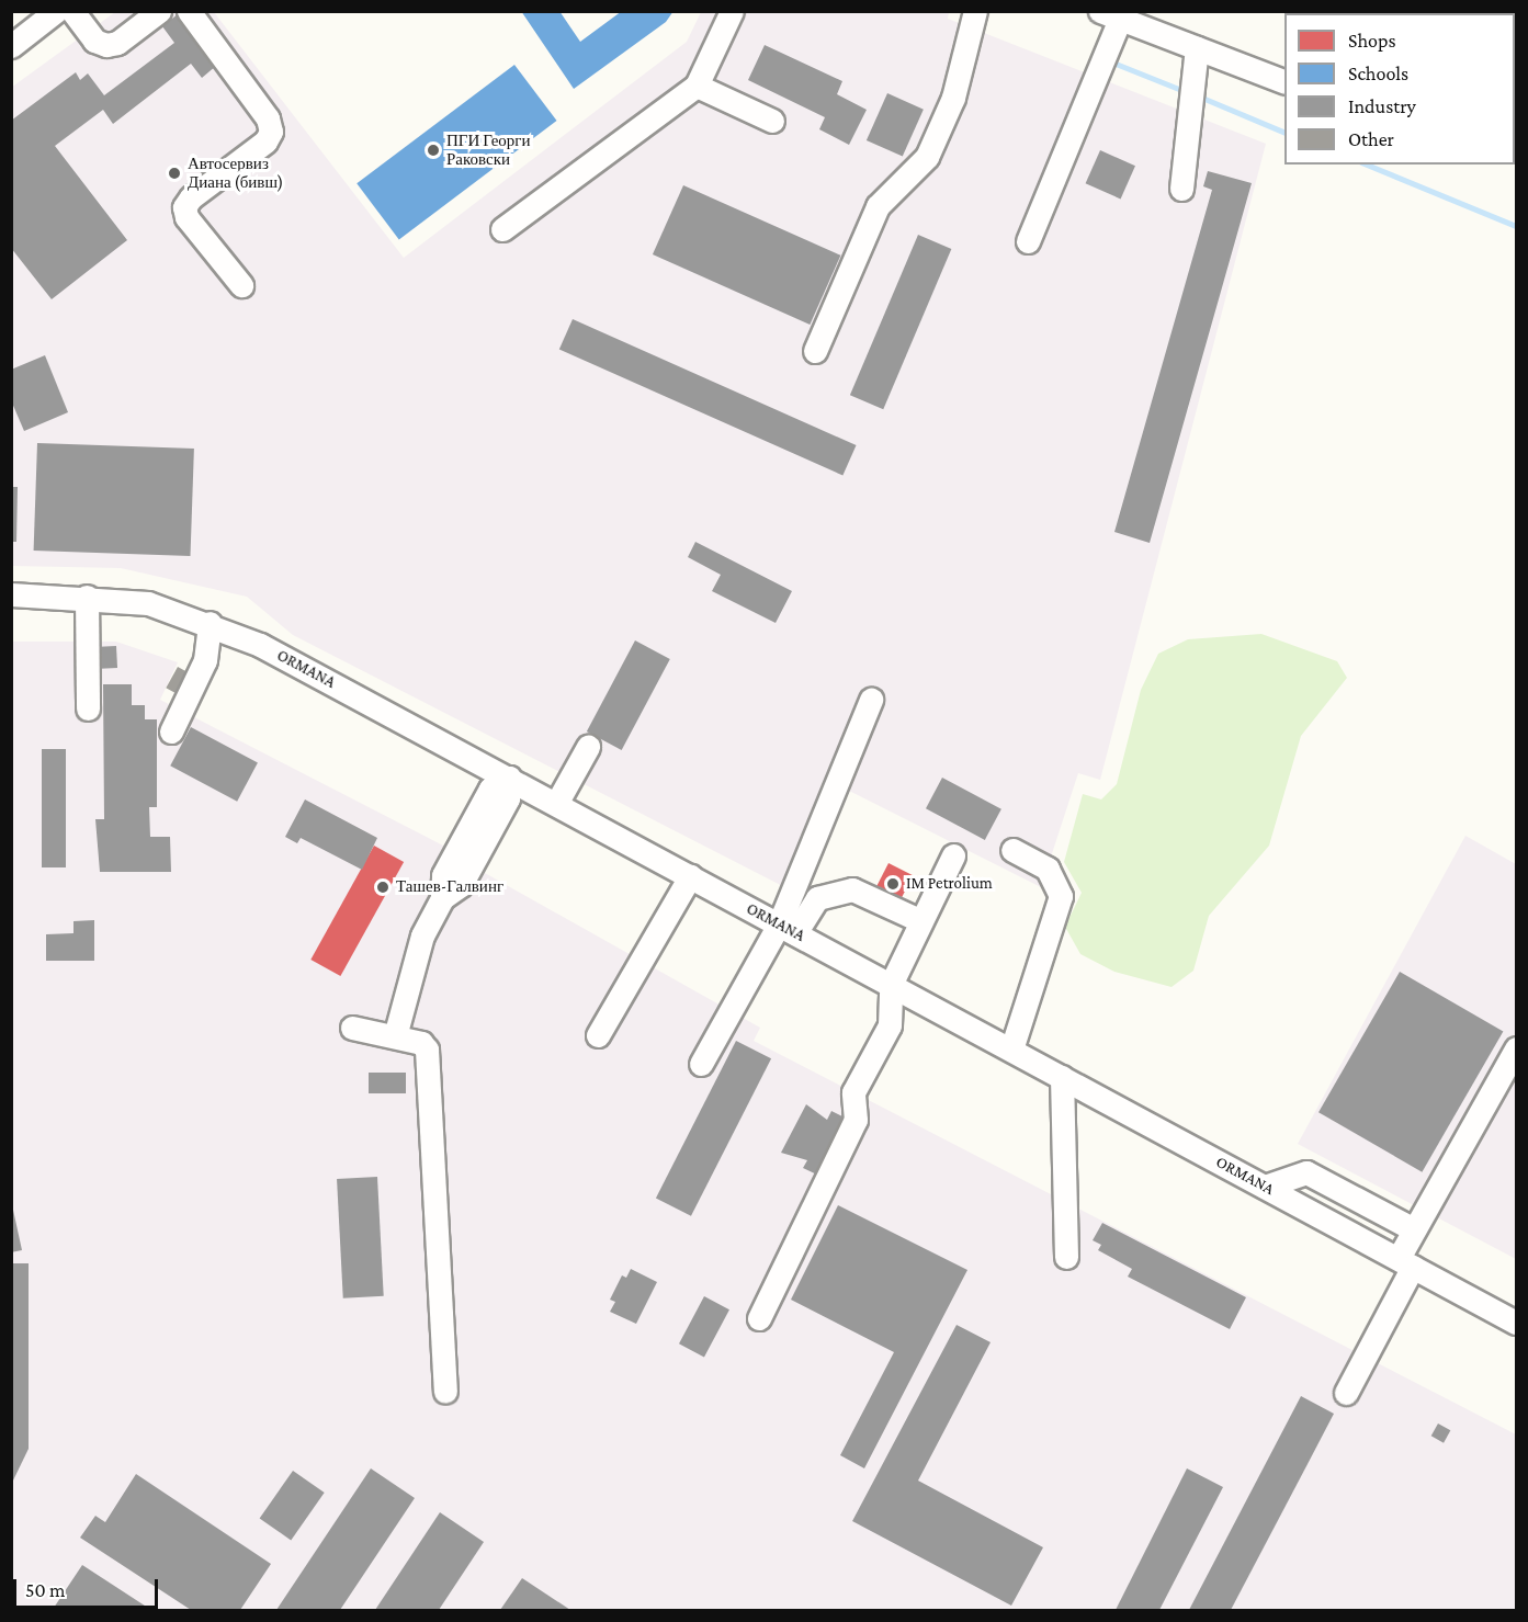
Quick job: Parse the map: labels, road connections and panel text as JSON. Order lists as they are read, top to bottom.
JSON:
{
  "streets": {
    "street": ["ORMANA"]
  },
  "places": [
    "ПГИ Георги Раковски",
    "Автосервиз Диана (бивш)",
    "IM Petrolium",
    "Ташев-Галвинг"
  ],
  "legend": [
    "Shops",
    "Schools",
    "Industry",
    "Other"
  ],
  "scale_bar": "50 m"
}
